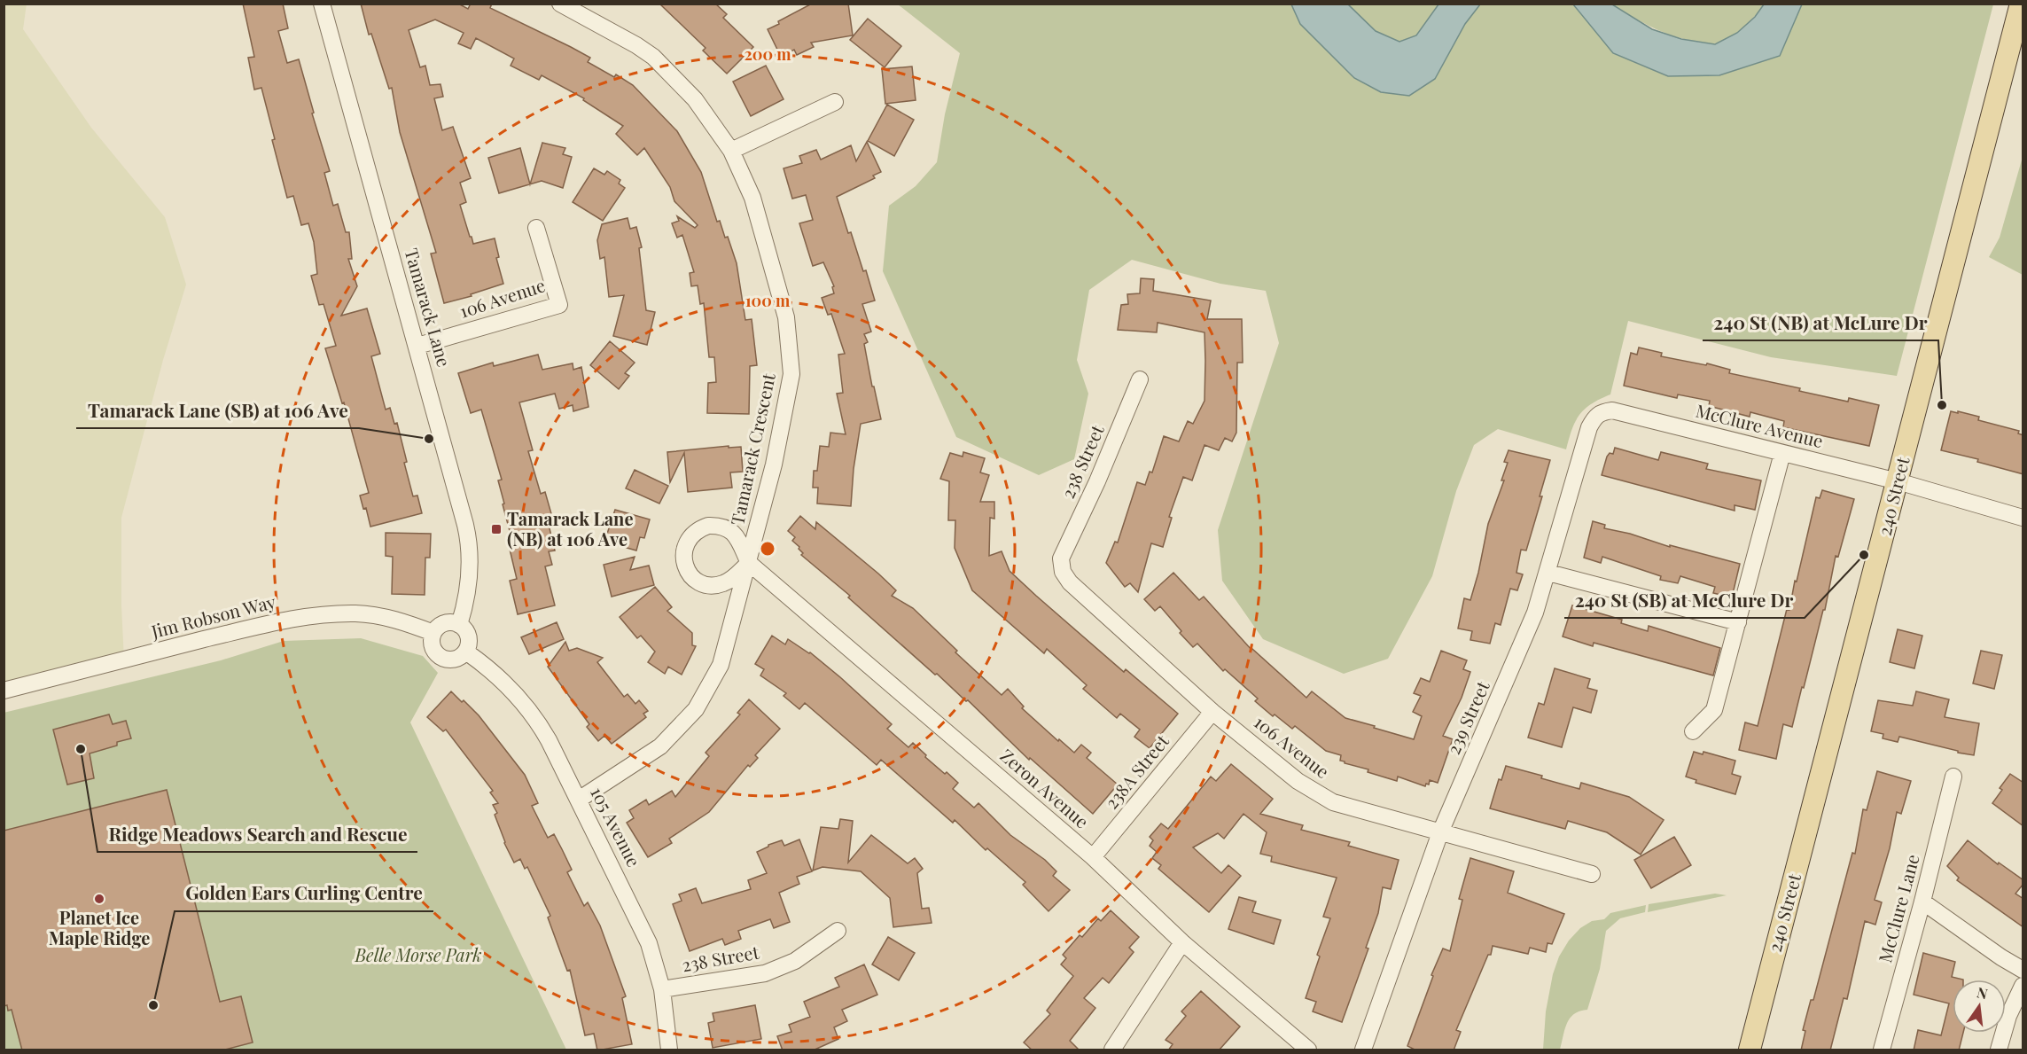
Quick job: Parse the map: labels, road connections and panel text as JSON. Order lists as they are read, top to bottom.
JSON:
{
  "streets": {
    "main road": ["240 Street"],
    "street": [
      "106 Avenue",
      "Tamarack Lane",
      "McClure Avenue",
      "Tamarack Crescent",
      "238 Street",
      "Jim Robson Way",
      "239 Street",
      "238A Street",
      "Zeron Avenue",
      "105 Avenue",
      "McClure Lane"
    ]
  },
  "crossings": [
    ["106 Avenue", "Tamarack Lane"],
    ["106 Avenue", "238 Street"],
    ["106 Avenue", "239 Street"],
    ["106 Avenue", "238A Street"],
    ["Tamarack Lane", "Jim Robson Way"],
    ["Tamarack Lane", "105 Avenue"],
    ["McClure Avenue", "240 Street"],
    ["McClure Avenue", "239 Street"],
    ["Tamarack Crescent", "Zeron Avenue"],
    ["Tamarack Crescent", "105 Avenue"],
    ["238 Street", "105 Avenue"],
    ["Jim Robson Way", "105 Avenue"],
    ["238A Street", "Zeron Avenue"]
  ],
  "parks": ["Belle Morse Park"],
  "places": {
    "other": [
      "240 St (NB) at McLure Dr",
      "Tamarack Lane (SB) at 106 Ave",
      "240 St (SB) at McClure Dr",
      "Ridge Meadows Search and Rescue",
      "Planet Ice Maple Ridge",
      "Golden Ears Curling Centre"
    ],
    "transit": ["Tamarack Lane (NB) at 106 Ave"]
  },
  "north": "top",
  "rings": ["200 m", "100 m"]
}
